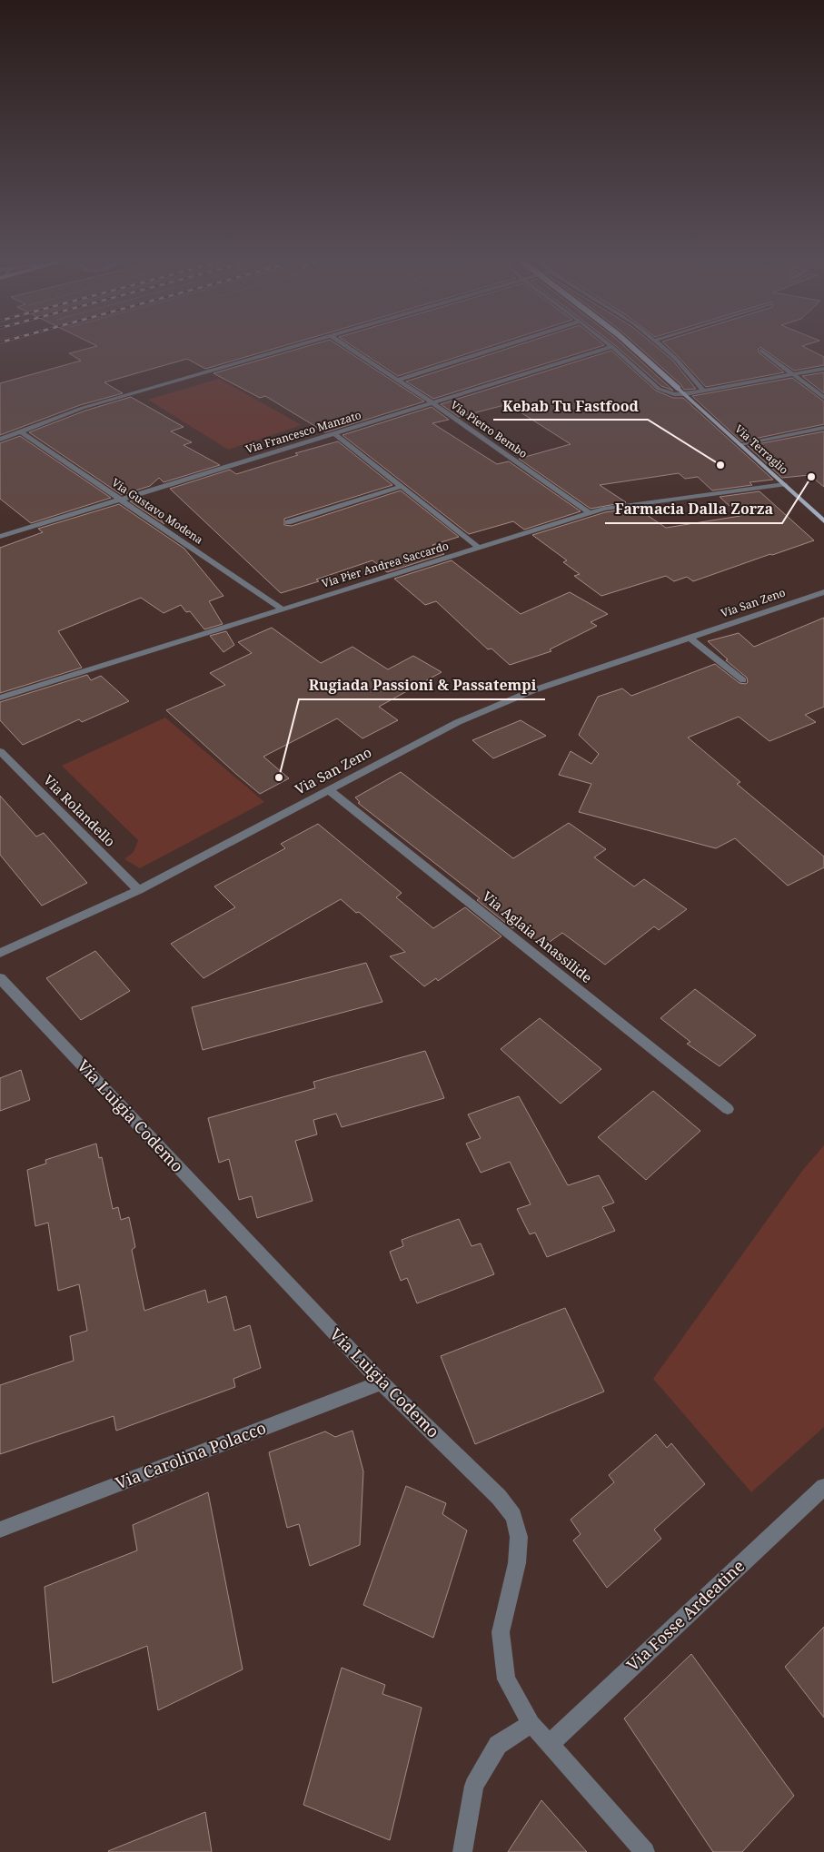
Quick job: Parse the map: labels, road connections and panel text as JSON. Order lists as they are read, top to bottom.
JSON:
{
  "streets": {
    "main road": ["Via Terraglio"],
    "street": [
      "Via Pietro Bembo",
      "Via Francesco Manzato",
      "Via Gustavo Modena",
      "Via Pier Andrea Saccardo",
      "Via San Zeno",
      "Via Rolandello",
      "Via Aglaia Anassilide",
      "Via Luigia Codemo",
      "Via Carolina Polacco",
      "Via Fosse Ardeatine"
    ]
  },
  "crossings": [
    ["Via Pietro Bembo", "Via Francesco Manzato"],
    ["Via Pietro Bembo", "Via Pier Andrea Saccardo"],
    ["Via Francesco Manzato", "Via Gustavo Modena"],
    ["Via Terraglio", "Via Pier Andrea Saccardo"],
    ["Via Gustavo Modena", "Via Pier Andrea Saccardo"],
    ["Via San Zeno", "Via Rolandello"],
    ["Via San Zeno", "Via Aglaia Anassilide"],
    ["Via Luigia Codemo", "Via Carolina Polacco"],
    ["Via Luigia Codemo", "Via Fosse Ardeatine"]
  ],
  "places": ["Kebab Tu Fastfood", "Farmacia Dalla Zorza", "Rugiada Passioni & Passatempi"]
}
